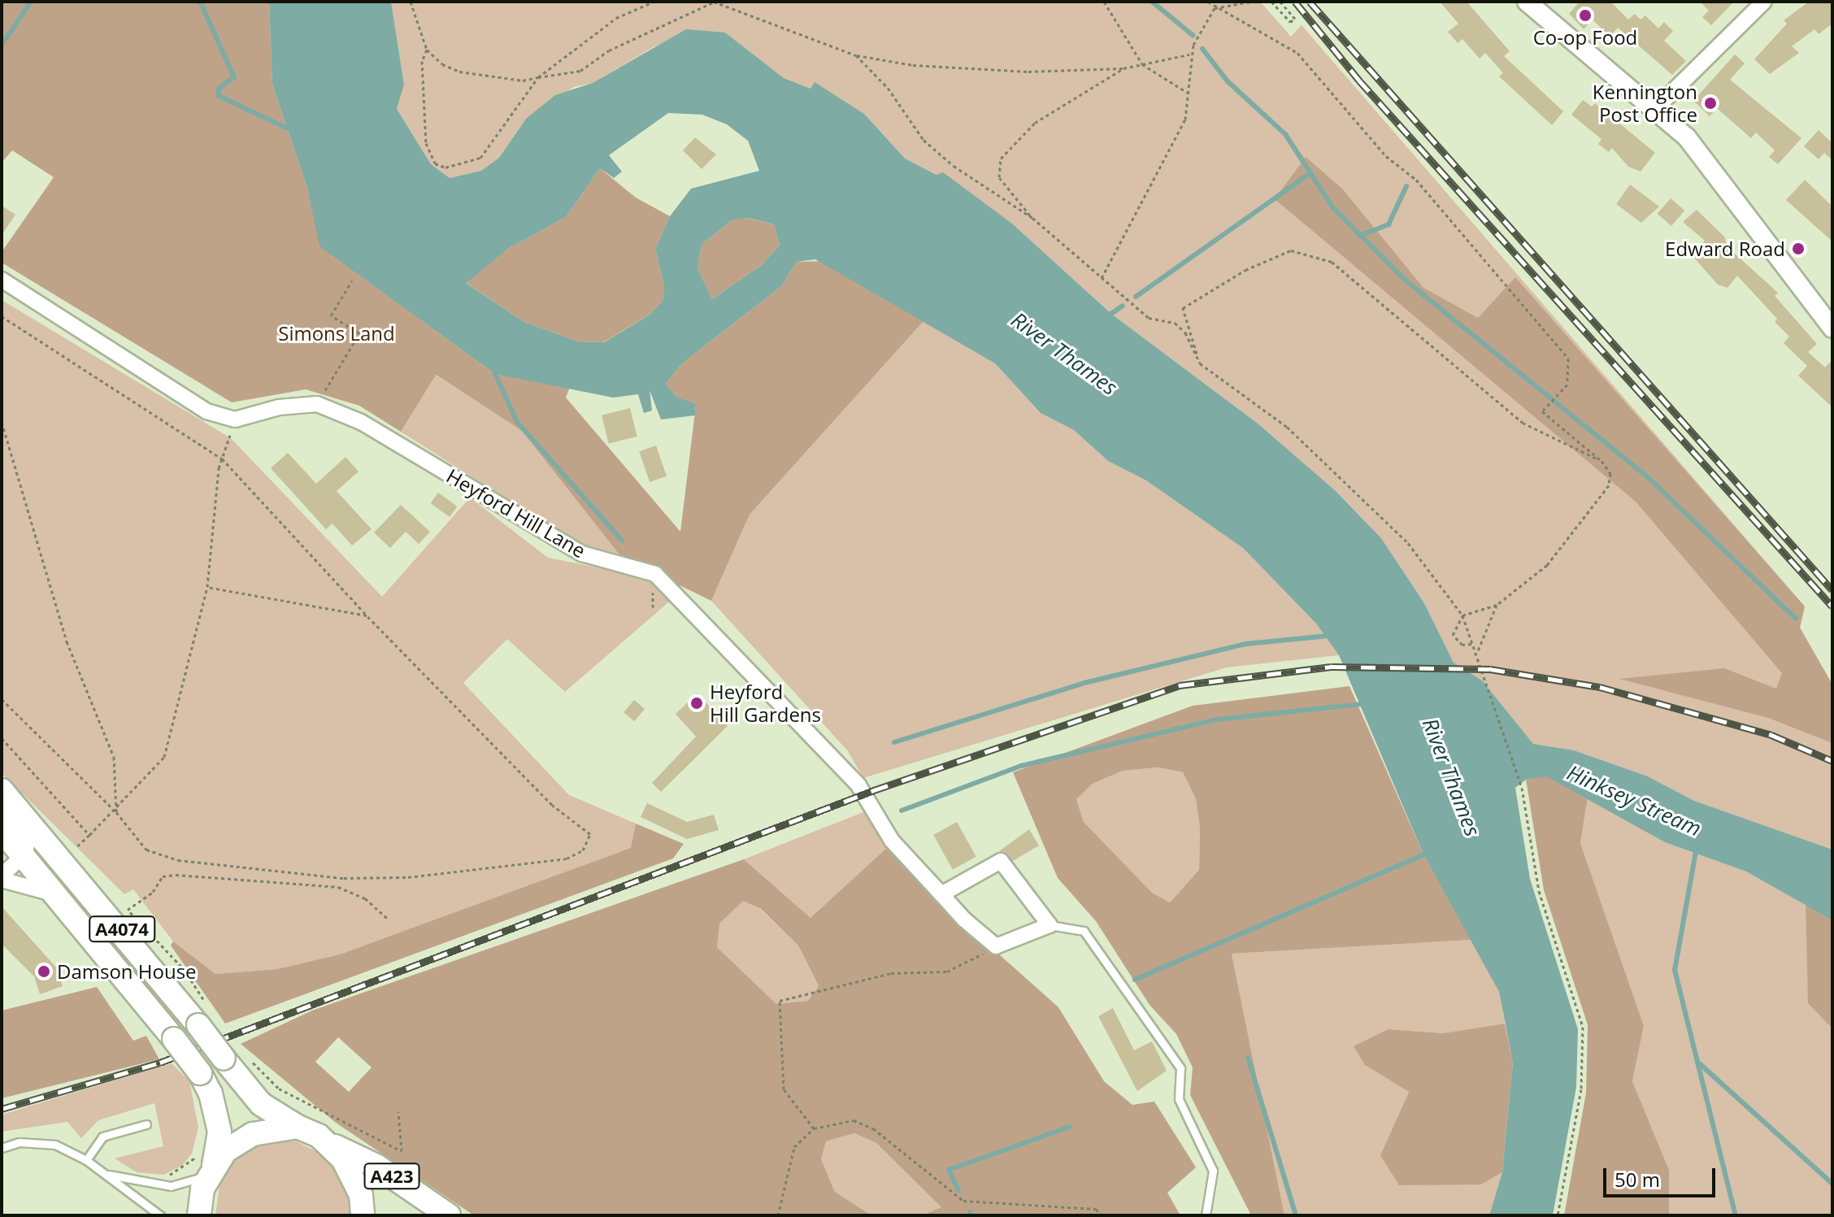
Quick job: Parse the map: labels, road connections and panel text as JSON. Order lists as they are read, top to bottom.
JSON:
{
  "streets": {
    "main road": ["A4074", "A423"],
    "street": ["Heyford Hill Lane"]
  },
  "water": ["River Thames", "Hinksey Stream"],
  "parks": ["Simons Land"],
  "places": [
    "Co-op Food",
    "Kennington Post Office",
    "Edward Road",
    "Heyford Hill Gardens",
    "Damson House"
  ],
  "scale_bar": "50 m"
}
